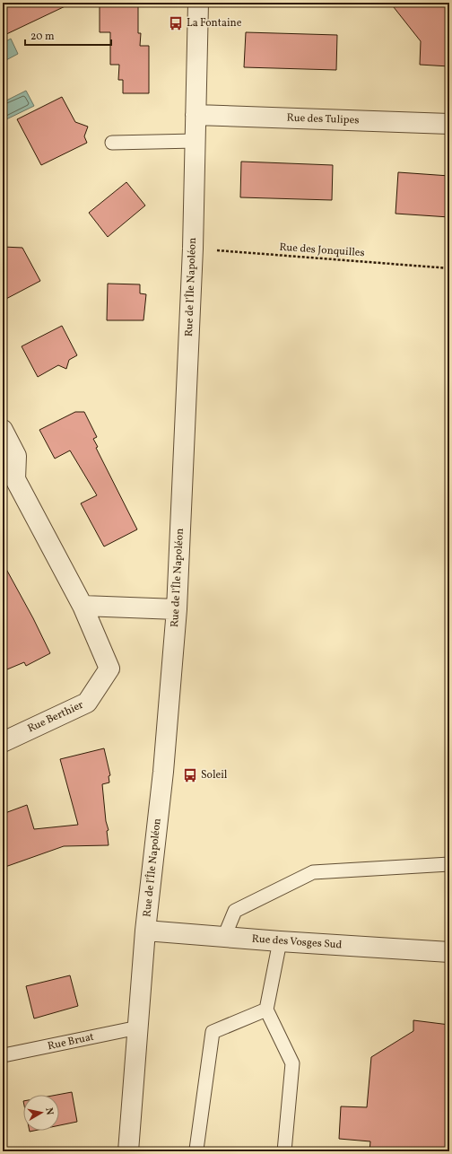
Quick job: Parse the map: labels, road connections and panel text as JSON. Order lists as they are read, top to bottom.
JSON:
{
  "streets": {
    "street": [
      "Rue des Tulipes",
      "Rue de l'Île Napoléon",
      "Rue Berthier",
      "Rue des Vosges Sud"
    ],
    "lane": ["Rue Bruat"],
    "path": ["Rue des Jonquilles"]
  },
  "crossings": [
    ["Rue des Tulipes", "Rue de l'Île Napoléon"],
    ["Rue des Jonquilles", "Rue de l'Île Napoléon"],
    ["Rue de l'Île Napoléon", "Rue des Vosges Sud"],
    ["Rue de l'Île Napoléon", "Rue Bruat"]
  ],
  "places": {
    "bus stop": ["La Fontaine", "Soleil"]
  },
  "scale_bar": "20 m",
  "north": "right"
}
